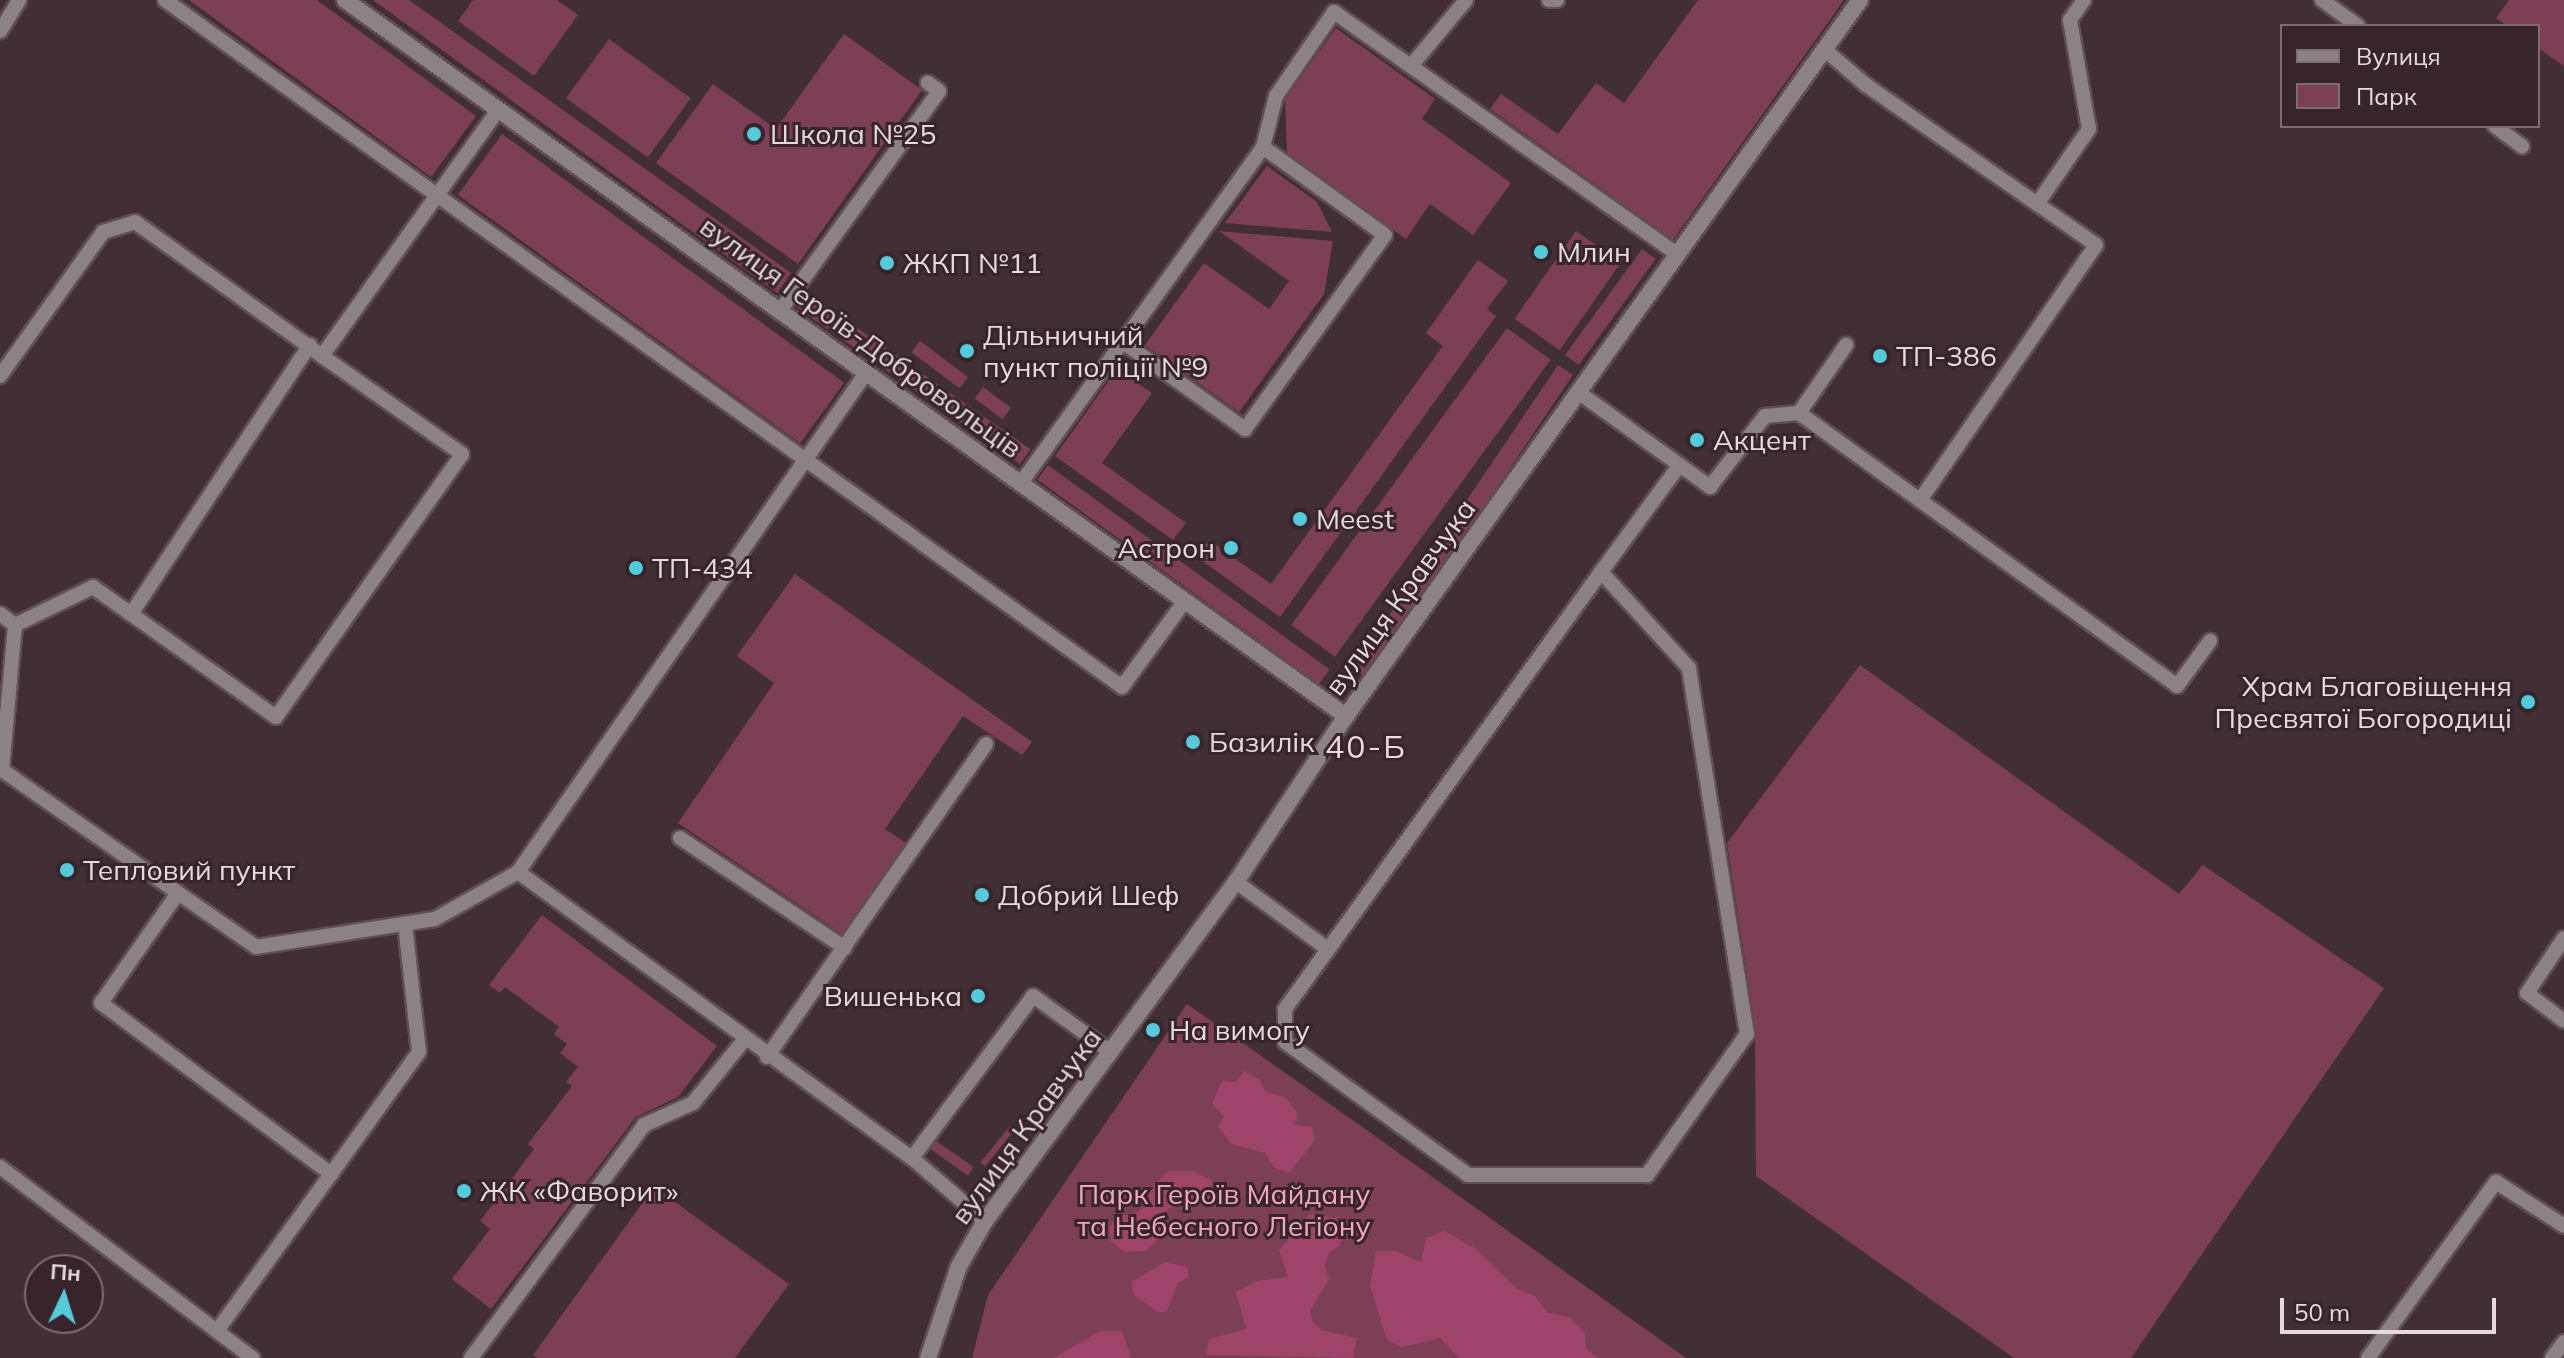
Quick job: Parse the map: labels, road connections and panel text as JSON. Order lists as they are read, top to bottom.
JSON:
{
  "streets": {
    "street": ["вулиця Героїв-Добровольців", "вулиця Кравчука"]
  },
  "crossings": [
    ["вулиця Героїв-Добровольців", "вулиця Кравчука"]
  ],
  "districts": ["40-Б"],
  "parks": ["Парк Героїв Майдану та Небесного Легіону"],
  "places": [
    "Школа №25",
    "Млин",
    "ЖКП №11",
    "Дільничний пункт поліції №9",
    "ТП-386",
    "Акцент",
    "Meest",
    "Астрон",
    "ТП-434",
    "Храм Благовіщення Пресвятої Богородиці",
    "Базилік",
    "Тепловий пункт",
    "Добрий Шеф",
    "Вишенька",
    "На вимогу",
    "ЖК «Фаворит»"
  ],
  "legend": ["Вулиця", "Парк"],
  "scale_bar": "50 m",
  "north": "top"
}
